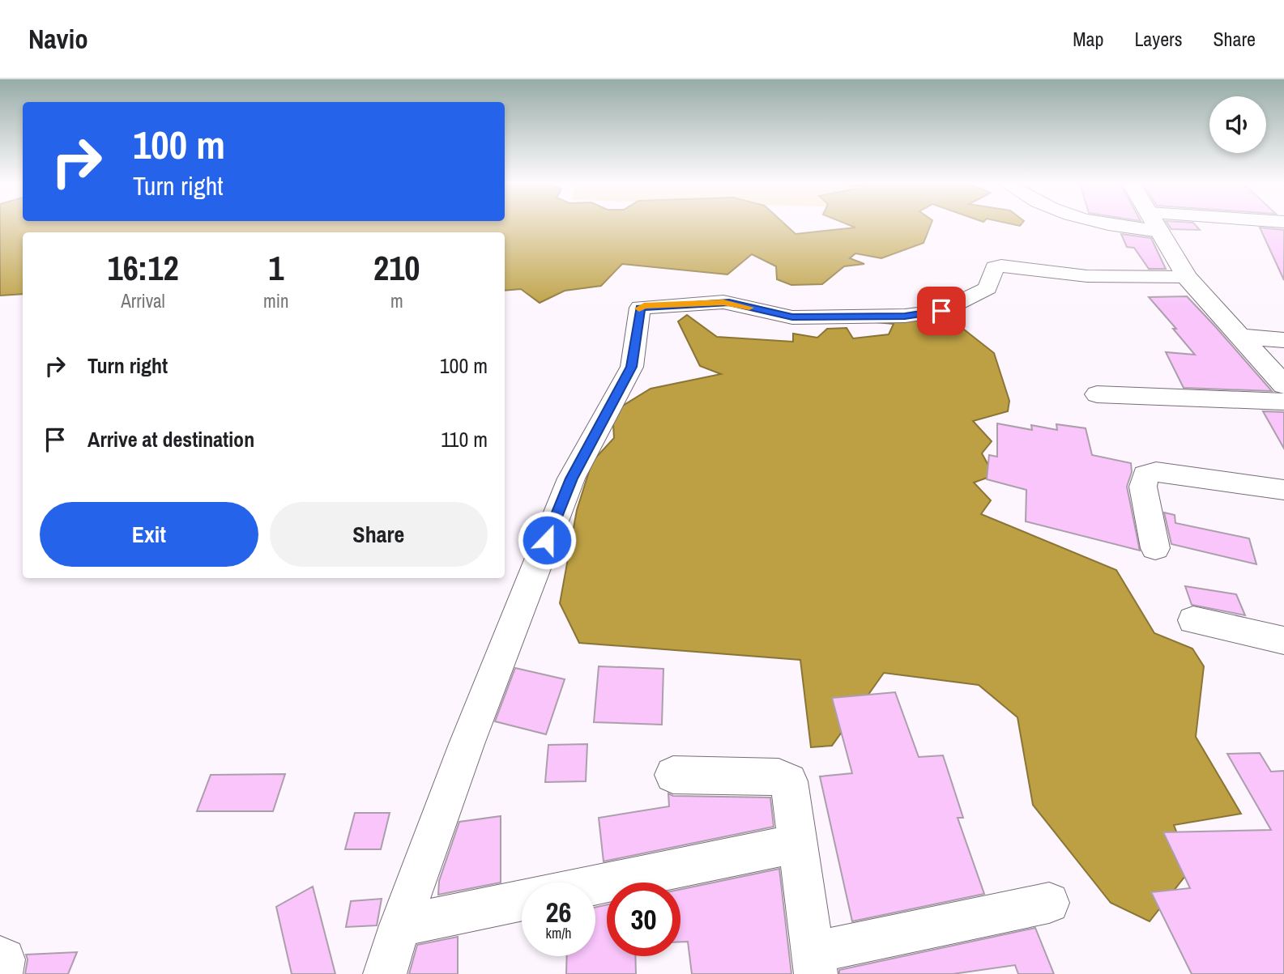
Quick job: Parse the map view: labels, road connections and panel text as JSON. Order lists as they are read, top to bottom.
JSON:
{
  "page": {
    "header": "Navio",
    "nav": ["Map", "Layers", "Share"],
    "turn": ["100 m", "Turn right"],
    "eta": [
      "16:12",
      "Arrival",
      "1",
      "min",
      "210",
      "m"
    ],
    "list": [
      {
        "name": "Turn right",
        "value": "100 m"
      },
      {
        "name": "Arrive at destination",
        "value": "110 m"
      }
    ],
    "buttons": ["Exit", "Share"],
    "speed": "26 km/h",
    "limit": "30"
  }
}
